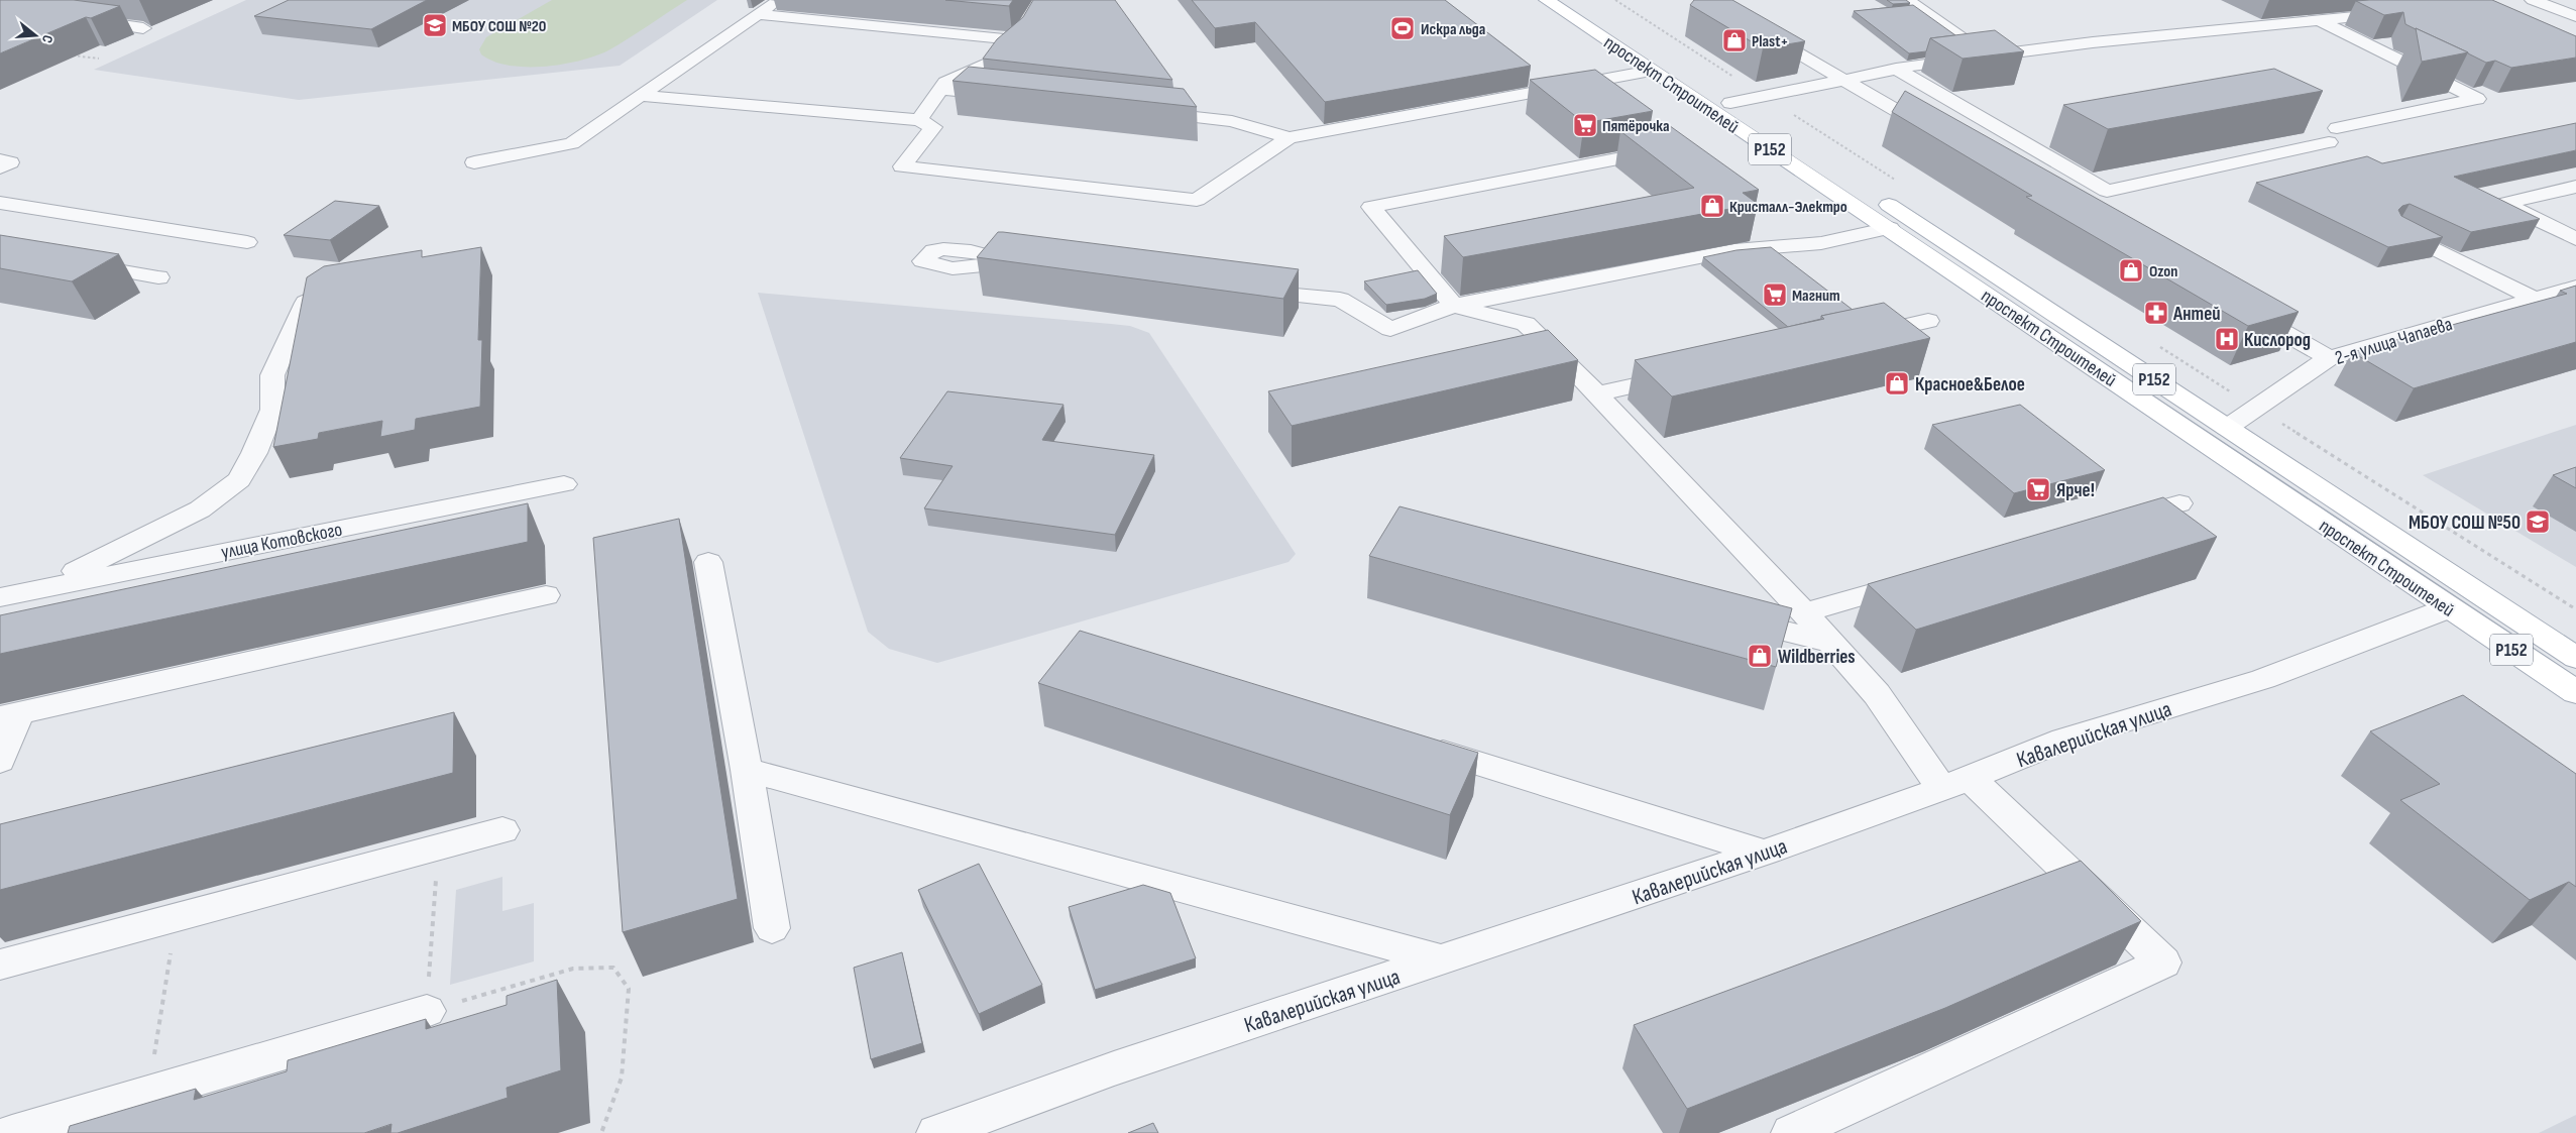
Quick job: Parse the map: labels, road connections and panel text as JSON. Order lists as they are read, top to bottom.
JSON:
{
  "streets": {
    "main road": ["проспект Строителей", "Р152", "Кавалерийская улица"],
    "street": ["2-я улица Чапаева", "улица Котовского"]
  },
  "crossings": [
    ["проспект Строителей", "2-я улица Чапаева"],
    ["проспект Строителей", "Кавалерийская улица"]
  ],
  "places": {
    "school or university": ["МБОУ СОШ №20", "МБОУ СОШ №50"],
    "sports": ["Искра льда"],
    "shop": [
      "Plast+",
      "Кристалл-Электро",
      "Ozon",
      "Красное&Белое",
      "Wildberries"
    ],
    "supermarket": ["Пятёрочка", "Магнит", "Ярче!"],
    "pharmacy": ["Антей"],
    "hospital": ["Кислород"]
  },
  "north": "right"
}
